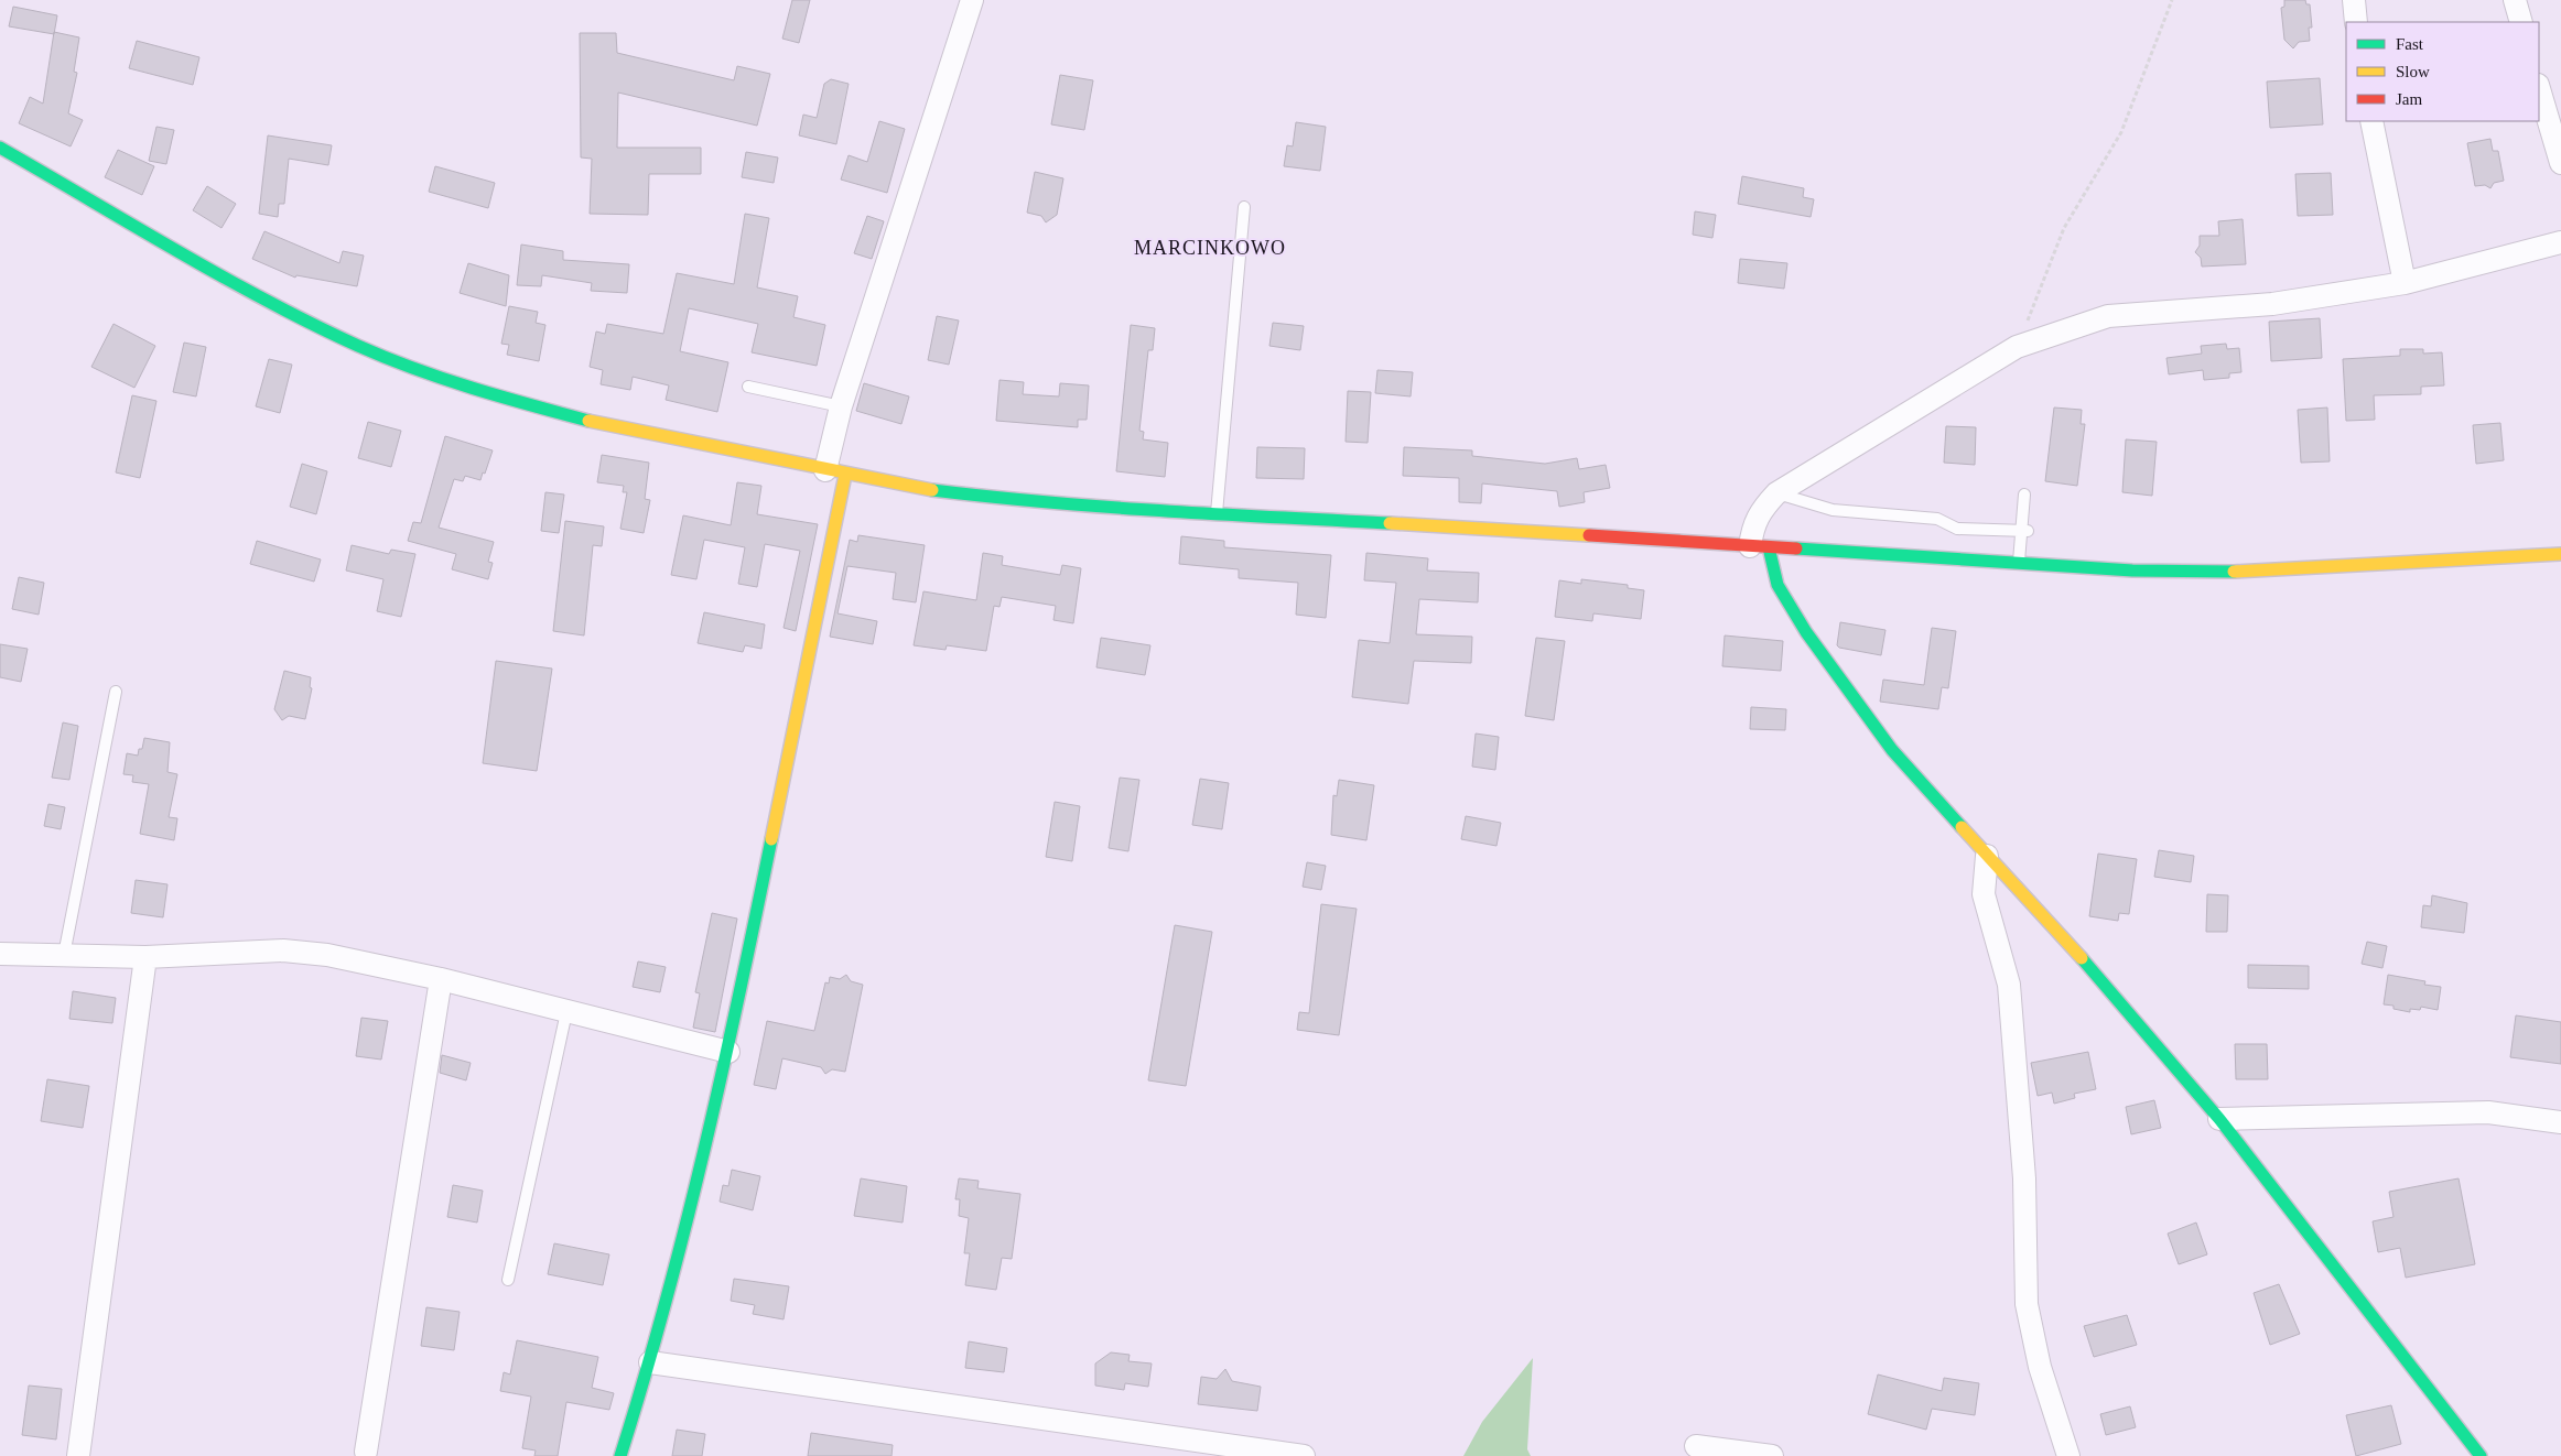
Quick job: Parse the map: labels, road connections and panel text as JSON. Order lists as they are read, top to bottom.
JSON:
{
  "districts": ["MARCINKOWO"],
  "legend": ["Fast", "Slow", "Jam"]
}
